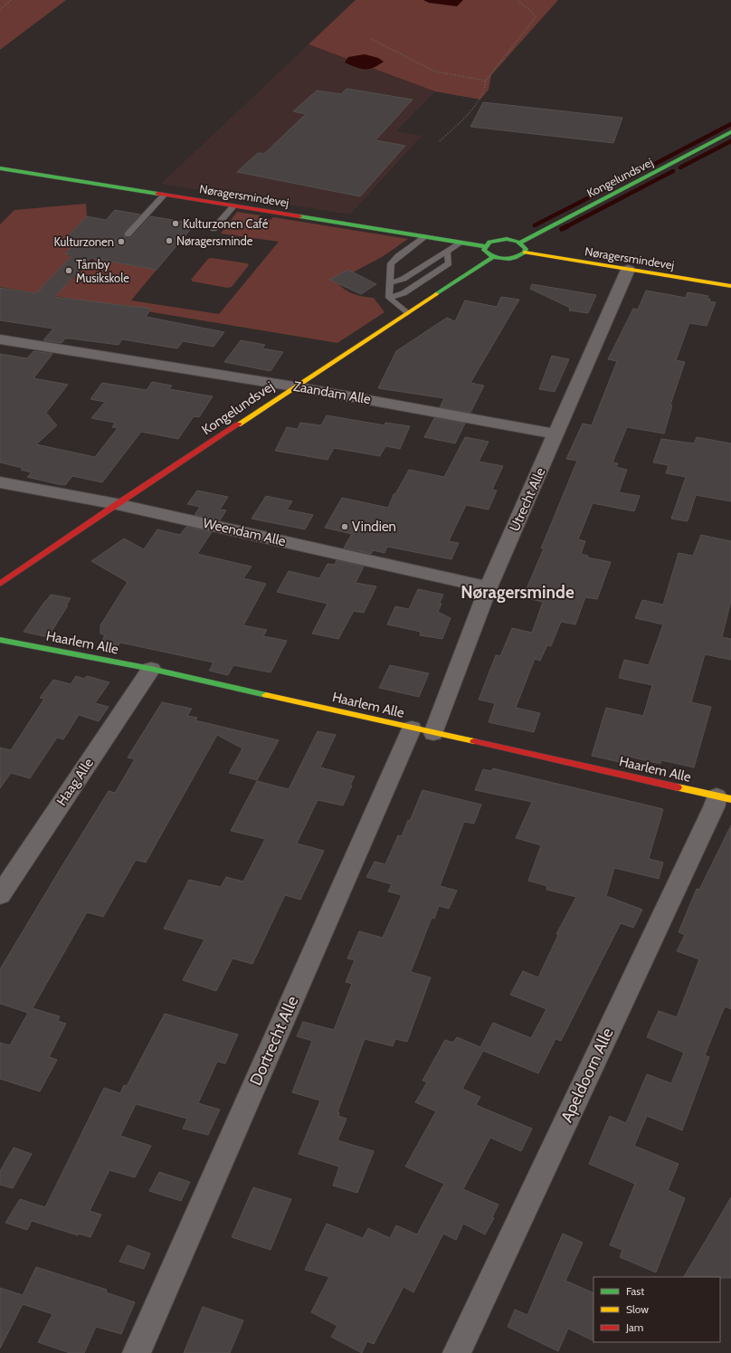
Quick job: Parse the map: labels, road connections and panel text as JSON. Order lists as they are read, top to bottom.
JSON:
{
  "streets": {
    "street": [
      "Kongelundsvej",
      "Nøragersmindevej",
      "Zaandam Alle",
      "Utrecht Alle",
      "Weendam Alle",
      "Haarlem Alle",
      "Haag Alle",
      "Dortrecht Alle",
      "Apeldoorn Alle"
    ]
  },
  "crossings": [
    ["Kongelundsvej", "Zaandam Alle"],
    ["Kongelundsvej", "Weendam Alle"],
    ["Nøragersmindevej", "Utrecht Alle"],
    ["Zaandam Alle", "Utrecht Alle"],
    ["Utrecht Alle", "Weendam Alle"],
    ["Utrecht Alle", "Haarlem Alle"],
    ["Utrecht Alle", "Dortrecht Alle"],
    ["Haarlem Alle", "Haag Alle"],
    ["Haarlem Alle", "Dortrecht Alle"],
    ["Haarlem Alle", "Apeldoorn Alle"]
  ],
  "districts": ["Nøragersminde"],
  "places": [
    "Kulturzonen Café",
    "Nøragersminde",
    "Kulturzonen",
    "Tårnby Musikskole",
    "Vindien"
  ],
  "legend": ["Fast", "Slow", "Jam"]
}
